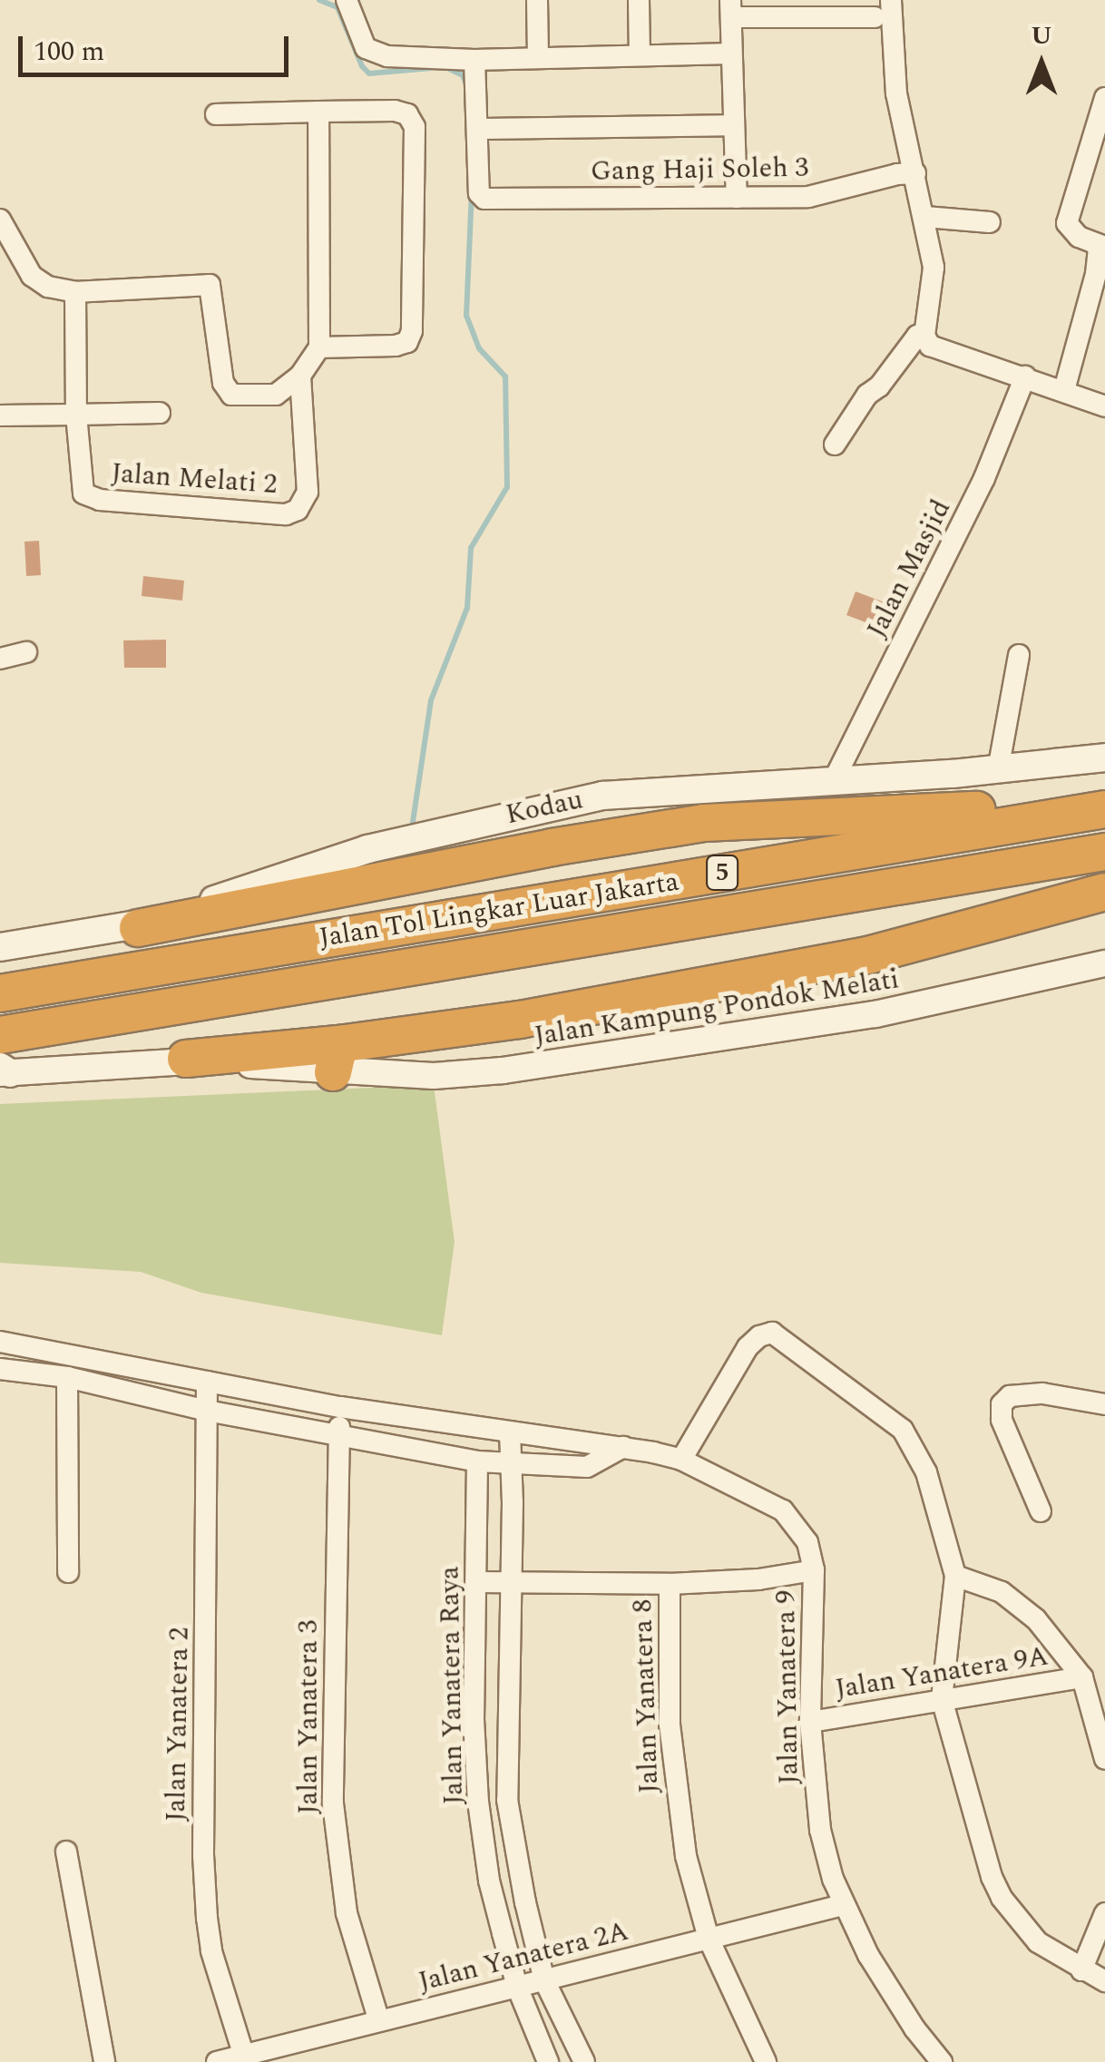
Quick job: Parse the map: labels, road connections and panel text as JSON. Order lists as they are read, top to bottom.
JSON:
{
  "streets": {
    "highway": ["5", "Jalan Tol Lingkar Luar Jakarta"],
    "main road": ["Kodau"],
    "street": [
      "Gang Haji Soleh 3",
      "Jalan Melati 2",
      "Jalan Masjid",
      "Jalan Kampung Pondok Melati",
      "Jalan Yanatera 9A",
      "Jalan Yanatera Raya",
      "Jalan Yanatera 9",
      "Jalan Yanatera 8",
      "Jalan Yanatera 3",
      "Jalan Yanatera 2",
      "Jalan Yanatera 2A"
    ]
  },
  "crossings": [
    ["Jalan Masjid", "Kodau"],
    ["Jalan Yanatera 9A", "Jalan Yanatera 9"],
    ["Jalan Yanatera Raya", "Jalan Yanatera 2A"],
    ["Jalan Yanatera 9", "Jalan Yanatera 2A"],
    ["Jalan Yanatera 8", "Jalan Yanatera 2A"],
    ["Jalan Yanatera 3", "Jalan Yanatera 2A"],
    ["Jalan Yanatera 2", "Jalan Yanatera 2A"]
  ],
  "scale_bar": "100 m",
  "north": "top"
}
